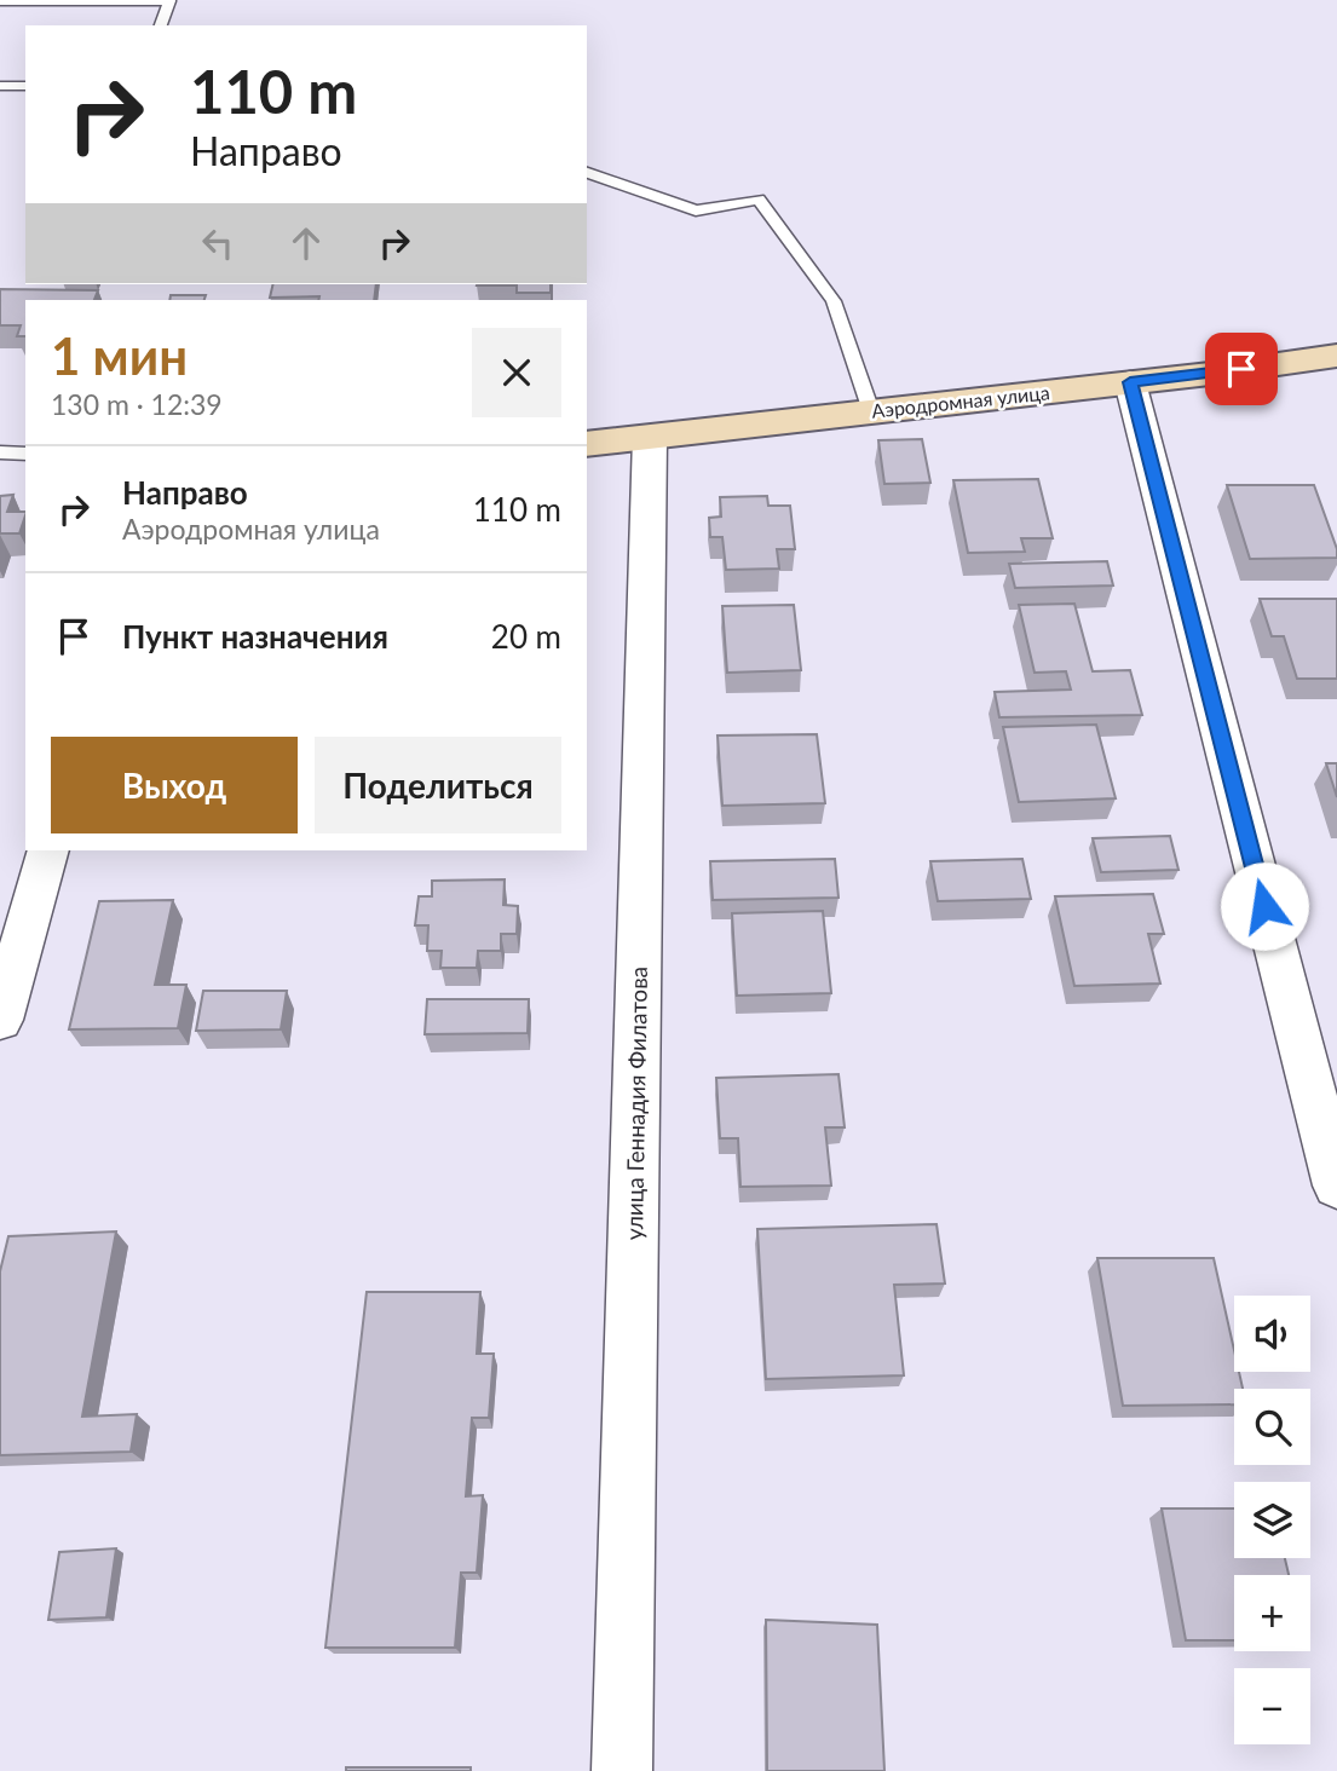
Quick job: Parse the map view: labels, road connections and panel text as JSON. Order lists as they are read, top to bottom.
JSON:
{
  "streets": {
    "street": ["Аэродромная улица", "улица Геннадия Филатова"]
  },
  "crossings": [
    ["Аэродромная улица", "улица Геннадия Филатова"]
  ],
  "page": {
    "turn": ["110 m", "Направо"],
    "heading": ["1 мин", "130 m · 12:39"],
    "list": [
      {
        "name": "Направо",
        "note": "Аэродромная улица",
        "value": "110 m"
      },
      {
        "name": "Пункт назначения",
        "value": "20 m"
      }
    ],
    "buttons": ["Выход", "Поделиться"],
    "map_buttons": ["+", "−"]
  }
}
